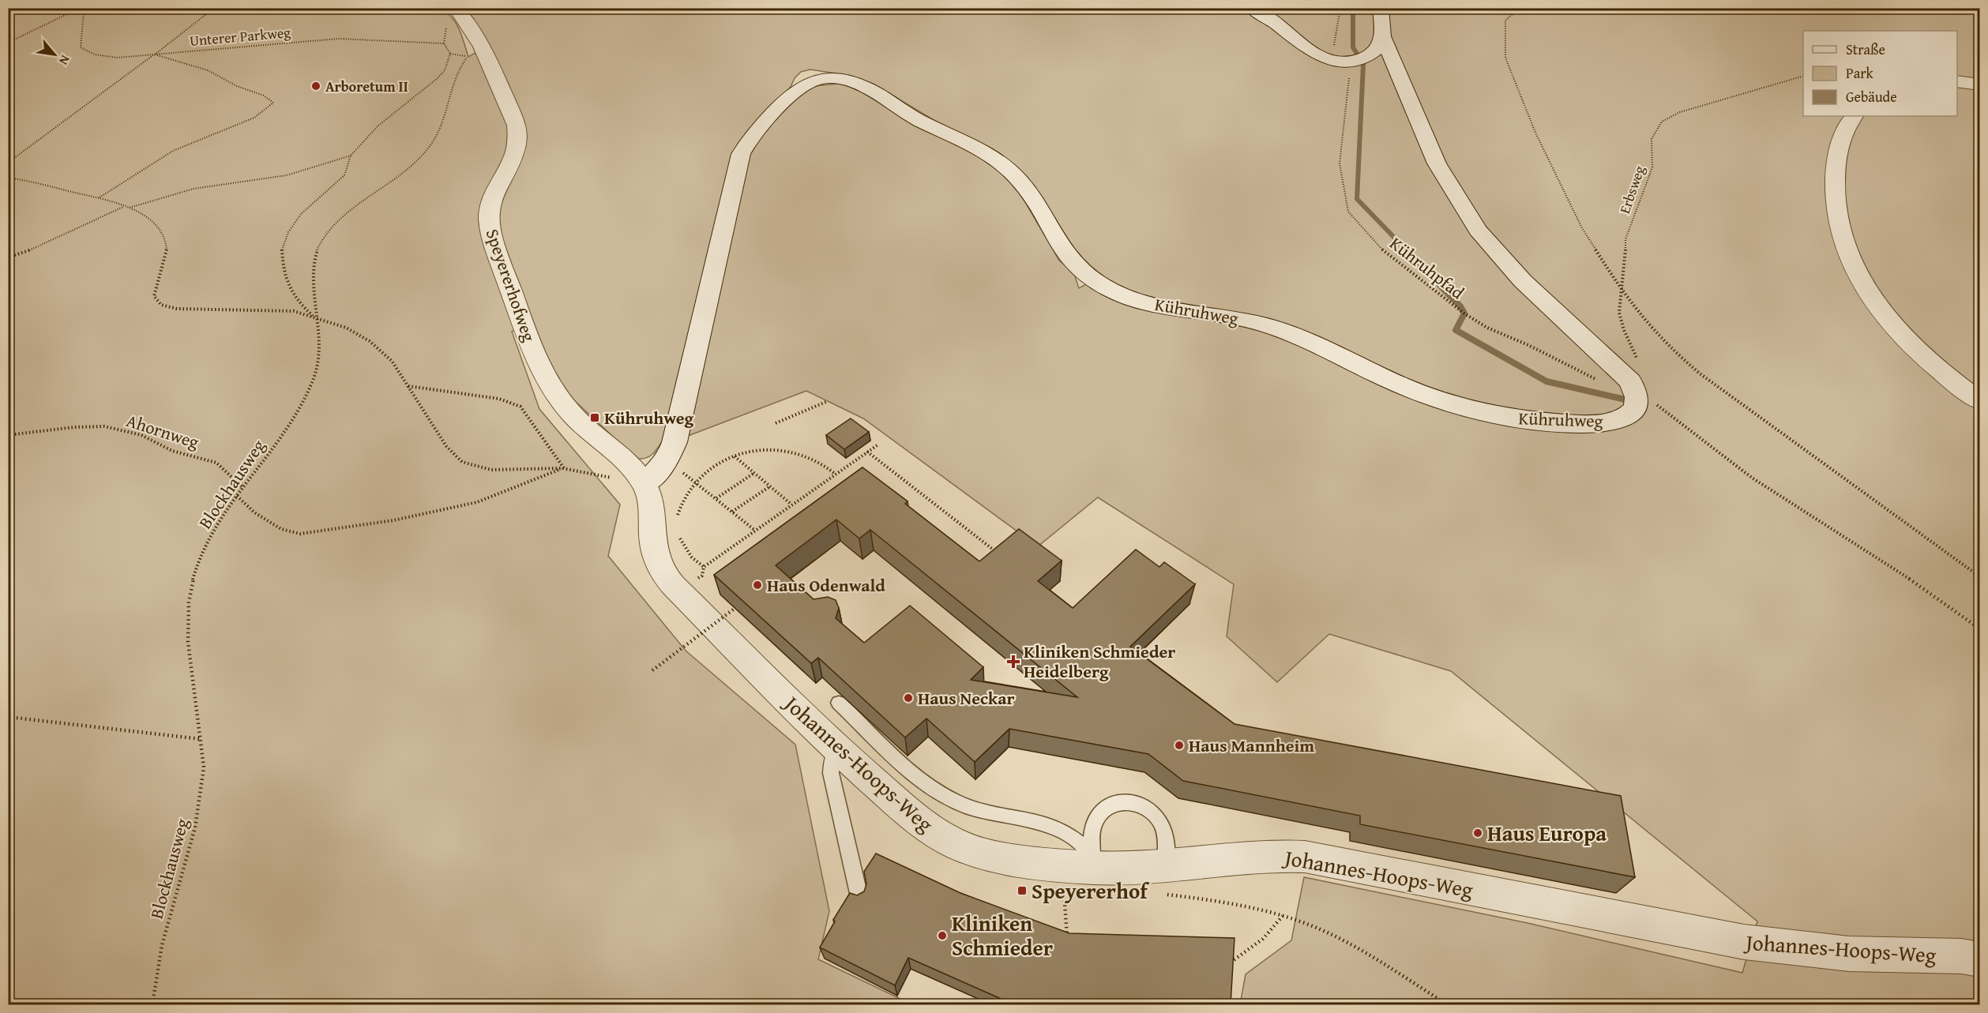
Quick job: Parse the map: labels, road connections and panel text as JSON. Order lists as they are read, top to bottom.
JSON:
{
  "streets": {
    "street": ["Speyererhofweg", "Kühruhweg", "Johannes-Hoops-Weg"],
    "path": [
      "Unterer Parkweg",
      "Erbsweg",
      "Kühruhpfad",
      "Ahornweg",
      "Blockhausweg"
    ]
  },
  "crossings": [
    ["Kühruhpfad", "Kühruhweg"],
    ["Speyererhofweg", "Kühruhweg"],
    ["Speyererhofweg", "Blockhausweg"],
    ["Speyererhofweg", "Johannes-Hoops-Weg"],
    ["Kühruhweg", "Johannes-Hoops-Weg"],
    ["Ahornweg", "Blockhausweg"]
  ],
  "places": {
    "other": [
      "Arboretum II",
      "Haus Odenwald",
      "Haus Neckar",
      "Haus Mannheim",
      "Haus Europa",
      "Kliniken Schmieder"
    ],
    "transit": ["Kühruhweg", "Speyererhof"],
    "health": ["Kliniken Schmieder Heidelberg"]
  },
  "legend": ["Straße", "Park", "Gebäude"],
  "north": "bottom right"
}
